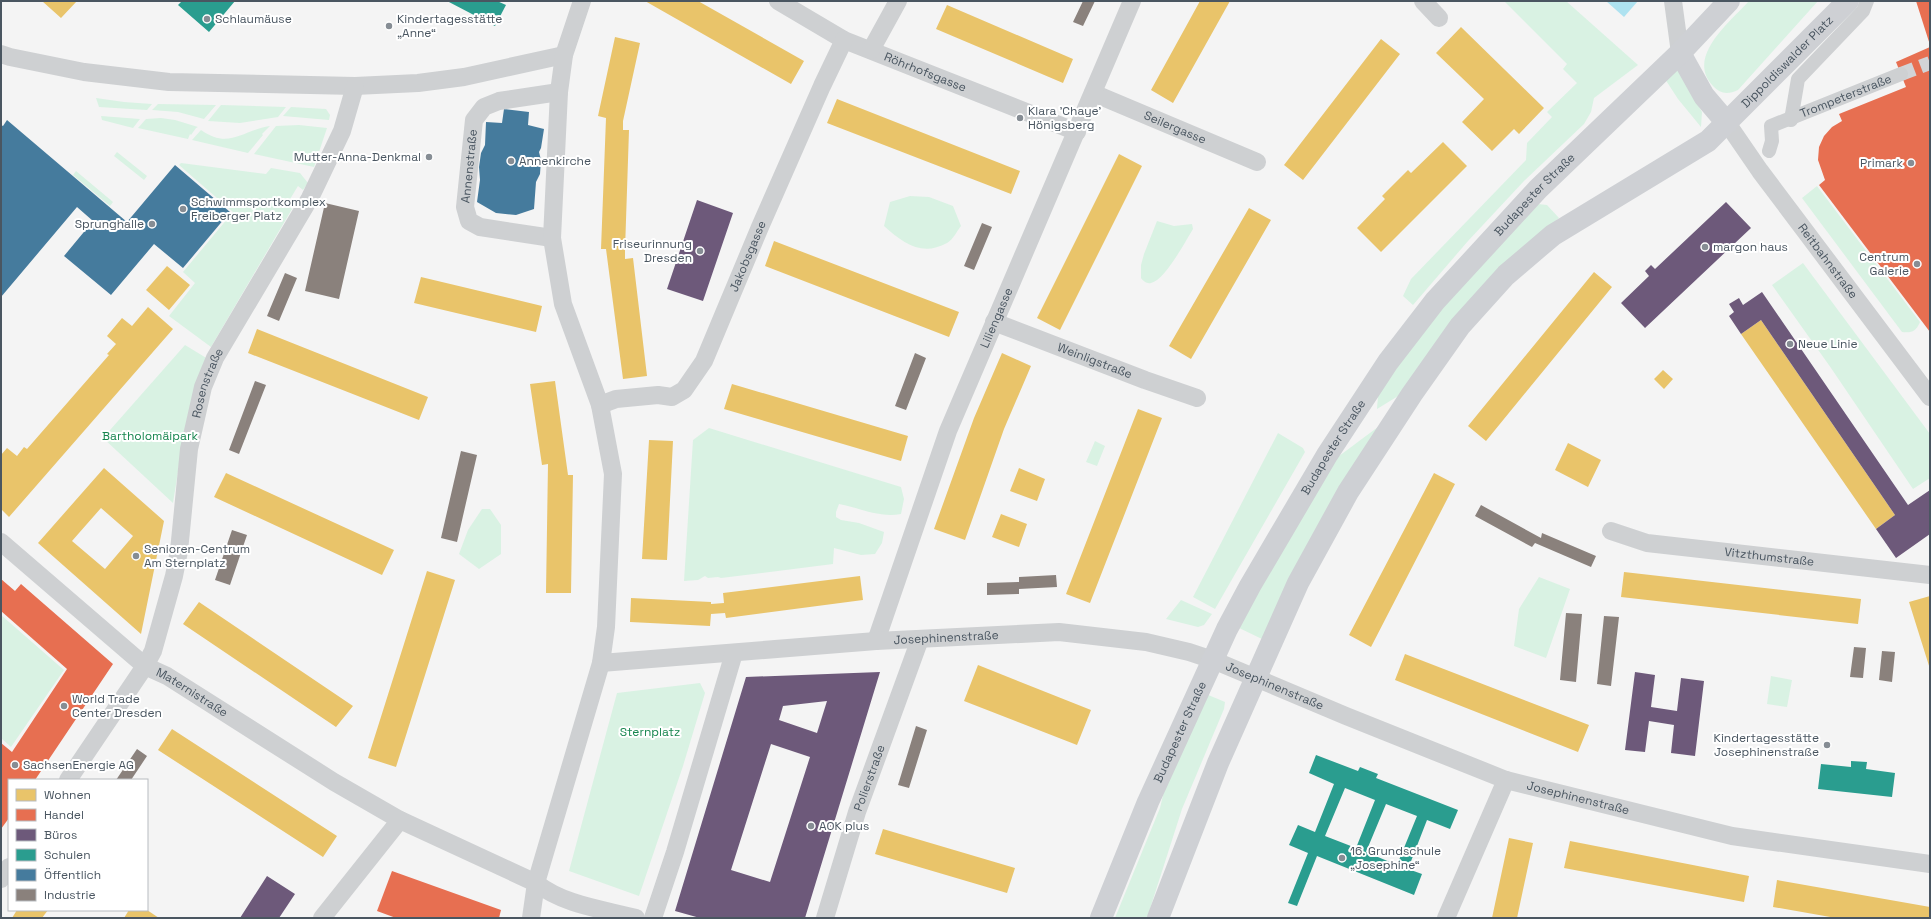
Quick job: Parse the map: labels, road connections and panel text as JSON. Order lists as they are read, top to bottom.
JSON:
{
  "streets": {
    "main road": ["Dippoldiswalder Platz", "Budapester Straße"],
    "street": [
      "Röhrhofsgasse",
      "Trompeterstraße",
      "Seilergasse",
      "Annenstraße",
      "Jakobsgasse",
      "Reitbahnstraße",
      "Liliengasse",
      "Weinligstraße",
      "Rosenstraße",
      "Vitzthumstraße",
      "Josephinenstraße",
      "Maternistraße",
      "Polierstraße"
    ]
  },
  "crossings": [
    ["Dippoldiswalder Platz", "Reitbahnstraße"],
    ["Röhrhofsgasse", "Jakobsgasse"],
    ["Röhrhofsgasse", "Liliengasse"],
    ["Seilergasse", "Liliengasse"],
    ["Budapester Straße", "Josephinenstraße"],
    ["Liliengasse", "Weinligstraße"],
    ["Liliengasse", "Josephinenstraße"],
    ["Rosenstraße", "Maternistraße"],
    ["Josephinenstraße", "Polierstraße"]
  ],
  "parks": ["Bartholomäipark", "Sternplatz"],
  "places": [
    "Schlaumäuse",
    "Kindertagesstätte „Anne“",
    "Klara 'Chaye' Hönigsberg",
    "Mutter-Anna-Denkmal",
    "Annenkirche",
    "Primark",
    "Schwimmsportkomplex Freiberger Platz",
    "Sprunghalle",
    "margon haus",
    "Friseurinnung Dresden",
    "Centrum Galerie",
    "Neue Linie",
    "Senioren-Centrum Am Sternplatz",
    "World Trade Center Dresden",
    "Kindertagesstätte Josephinenstraße",
    "SachsenEnergie AG",
    "AOK plus",
    "16. Grundschule „Josephine“"
  ],
  "legend": [
    "Wohnen",
    "Handel",
    "Büros",
    "Schulen",
    "Öffentlich",
    "Industrie"
  ]
}
